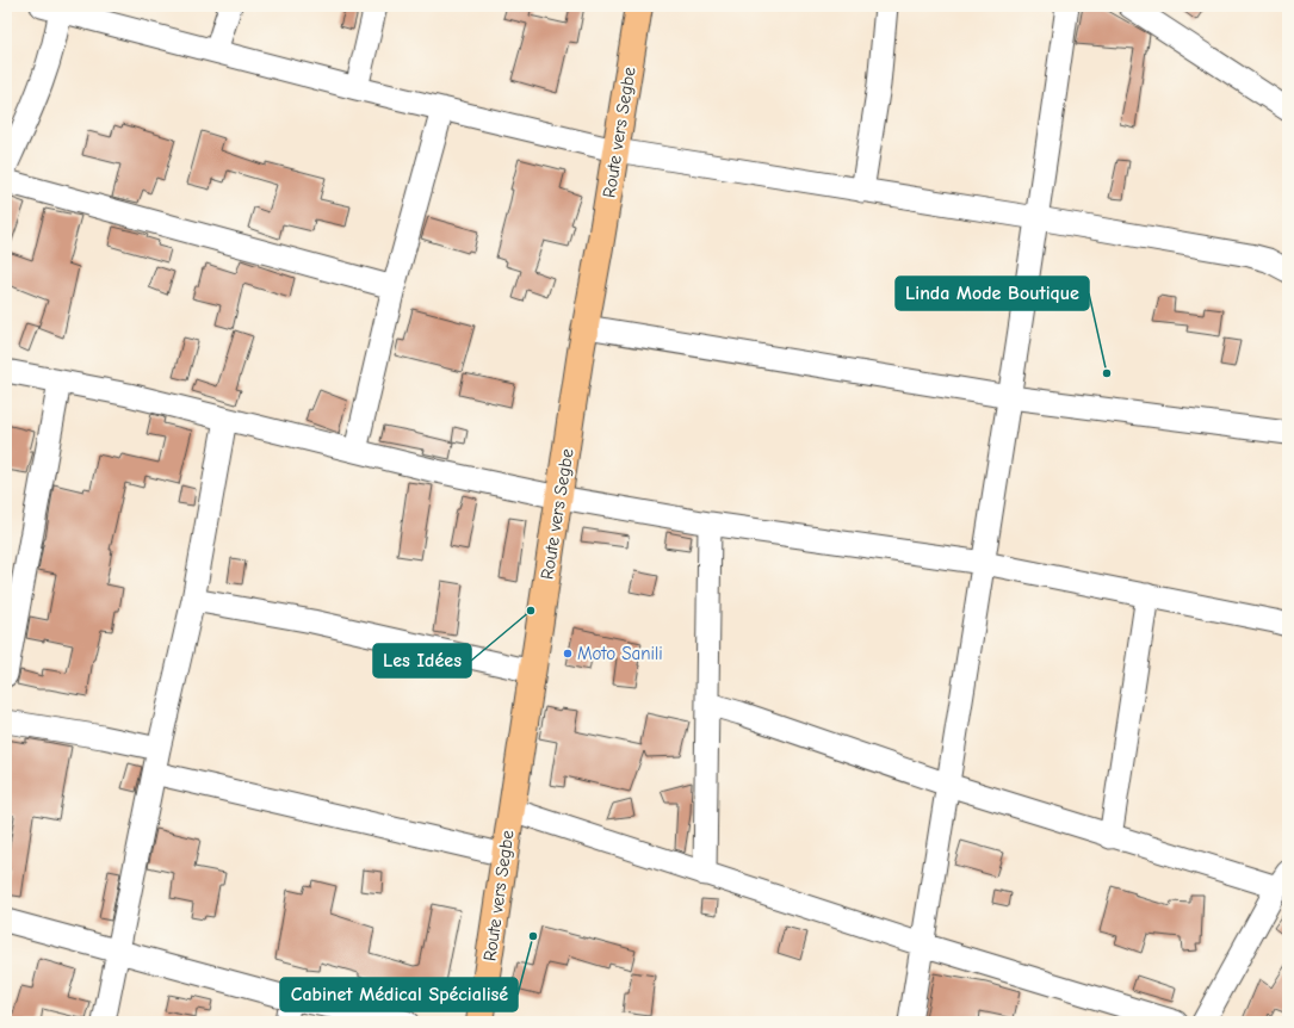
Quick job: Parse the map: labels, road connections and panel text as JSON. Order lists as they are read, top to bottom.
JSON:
{
  "streets": {
    "main road": ["Route vers Segbe"]
  },
  "places": [
    "Linda Mode Boutique",
    "Les Idées",
    "Moto Sanili",
    "Cabinet Médical Spécialisé"
  ]
}
